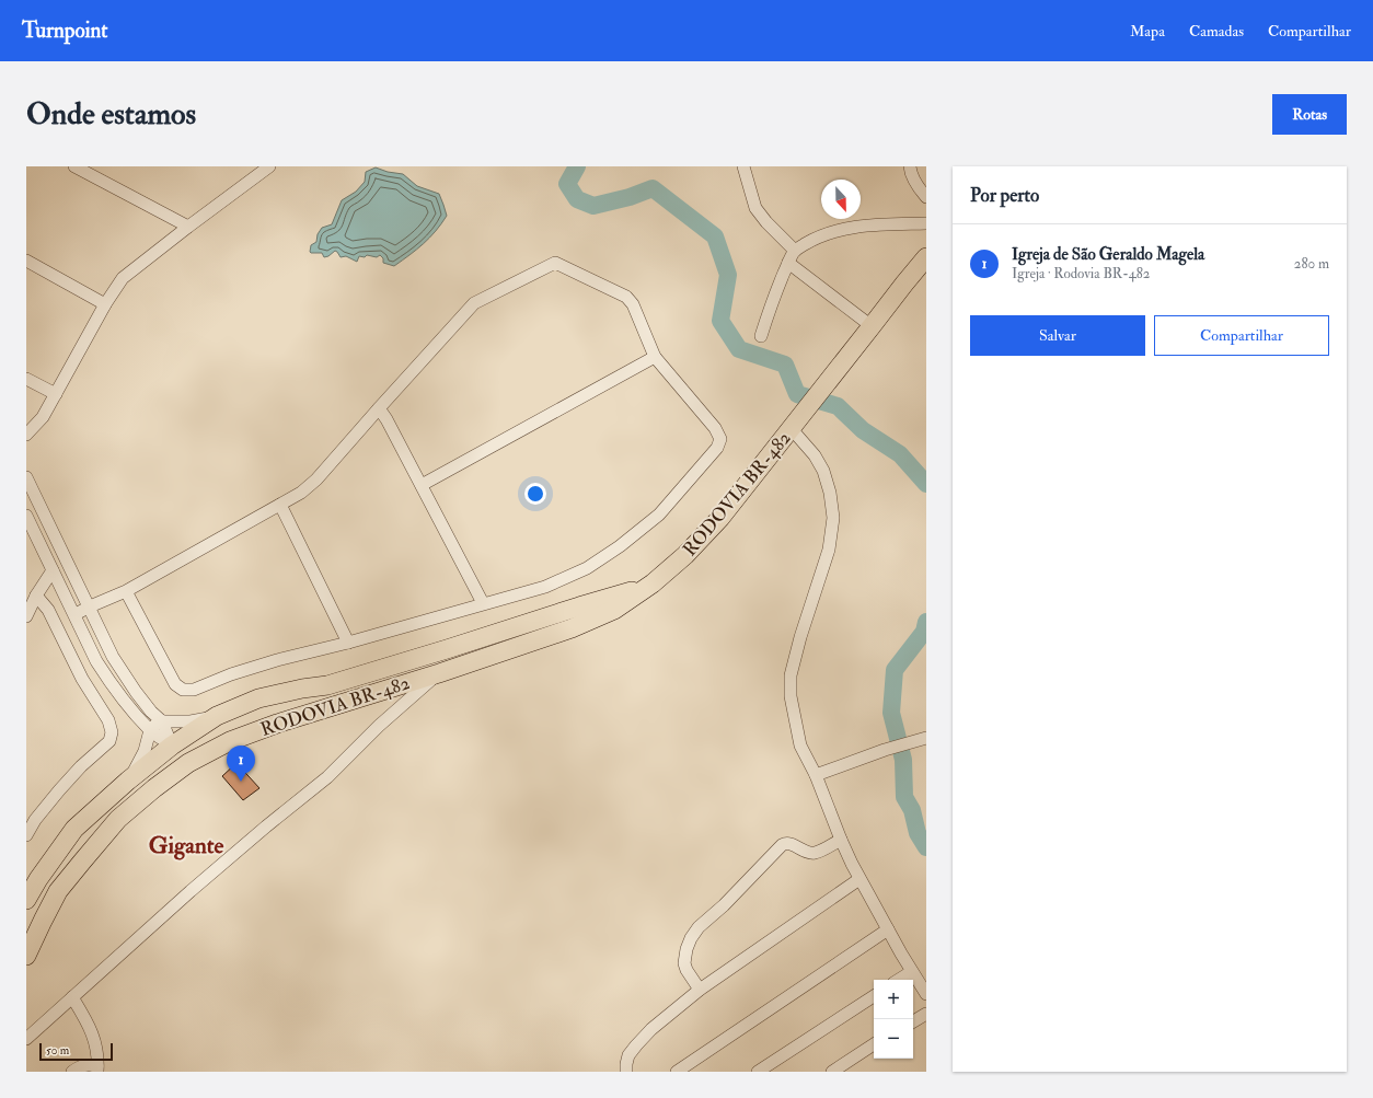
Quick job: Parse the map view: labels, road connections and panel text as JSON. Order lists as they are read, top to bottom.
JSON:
{
  "streets": {
    "highway": ["RODOVIA BR-482"]
  },
  "districts": ["Gigante"],
  "scale_bar": "50 m",
  "north": "bottom",
  "page": {
    "header": "Turnpoint",
    "nav": ["Mapa", "Camadas", "Compartilhar"],
    "buttons": [
      "Rotas",
      ["Salvar", "Compartilhar"]
    ],
    "title": "Onde estamos",
    "heading": "Por perto",
    "list": [
      {
        "mark": "1",
        "name": "Igreja de São Geraldo Magela",
        "note": "Igreja · Rodovia BR-482",
        "value": "280 m"
      }
    ],
    "pins": "1",
    "map_buttons": ["+", "−"],
    "scale": "50 m"
  }
}
